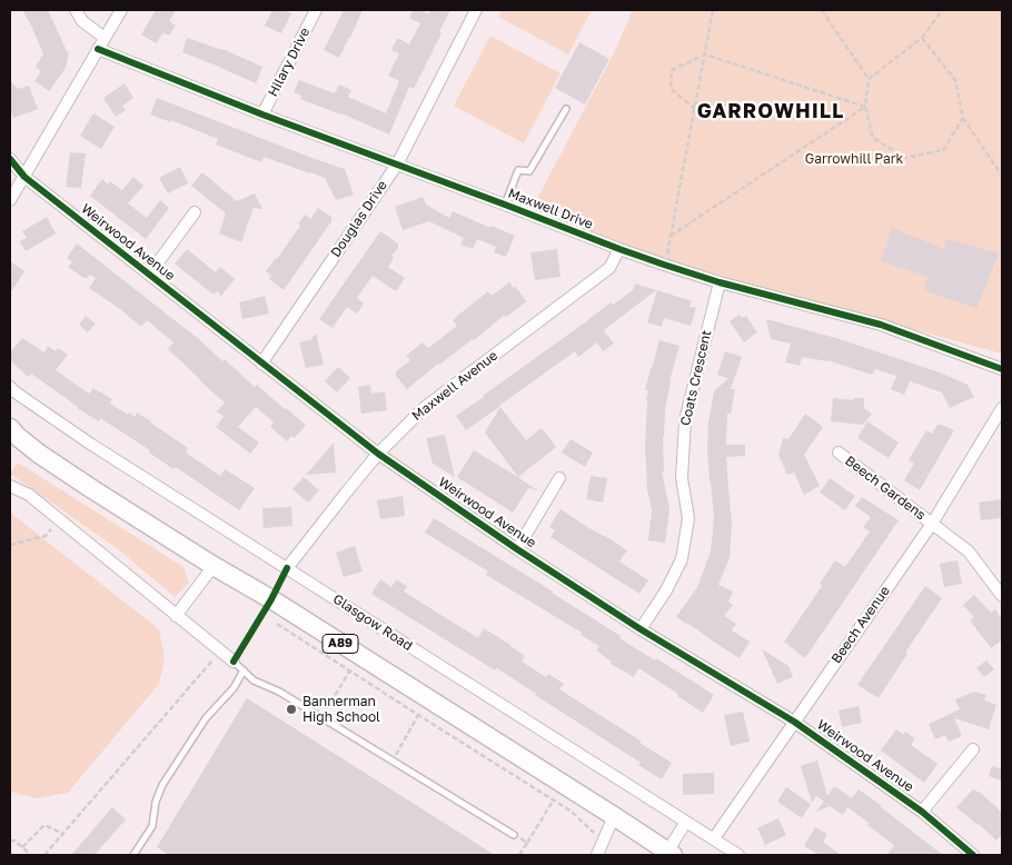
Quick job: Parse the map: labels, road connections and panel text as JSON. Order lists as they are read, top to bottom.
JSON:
{
  "streets": {
    "main road": ["A89"],
    "street": [
      "Hilary Drive",
      "Maxwell Drive",
      "Douglas Drive",
      "Weirwood Avenue",
      "Coats Crescent",
      "Maxwell Avenue",
      "Beech Gardens",
      "Glasgow Road",
      "Beech Avenue"
    ]
  },
  "crossings": [
    ["Hilary Drive", "Maxwell Drive"],
    ["Maxwell Drive", "Douglas Drive"],
    ["Maxwell Drive", "Coats Crescent"],
    ["Maxwell Drive", "Maxwell Avenue"],
    ["Douglas Drive", "Weirwood Avenue"],
    ["Weirwood Avenue", "Coats Crescent"],
    ["Weirwood Avenue", "Maxwell Avenue"],
    ["Weirwood Avenue", "Beech Avenue"],
    ["Maxwell Avenue", "Glasgow Road"],
    ["Beech Gardens", "Beech Avenue"],
    ["Glasgow Road", "Beech Avenue"]
  ],
  "districts": ["GARROWHILL"],
  "parks": ["Garrowhill Park"],
  "places": ["Bannerman High School"]
}
